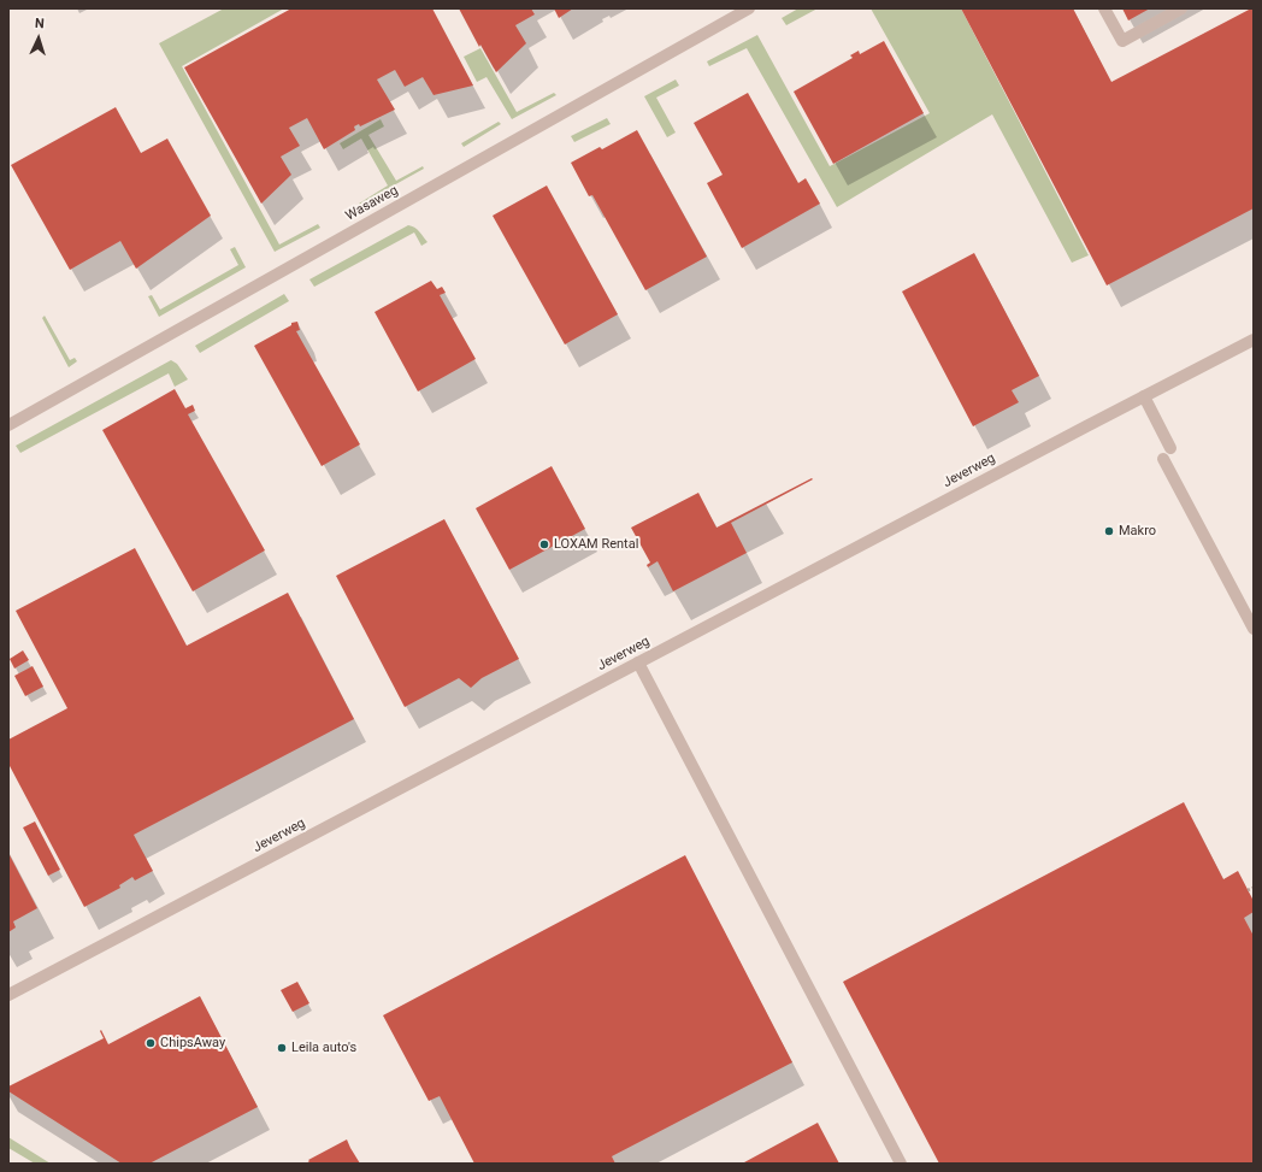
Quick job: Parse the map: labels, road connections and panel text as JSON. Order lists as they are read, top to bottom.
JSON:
{
  "streets": {
    "street": ["Wasaweg", "Jeverweg"]
  },
  "places": [
    "Makro",
    "LOXAM Rental",
    "ChipsAway",
    "Leila auto's"
  ],
  "north": "top"
}
